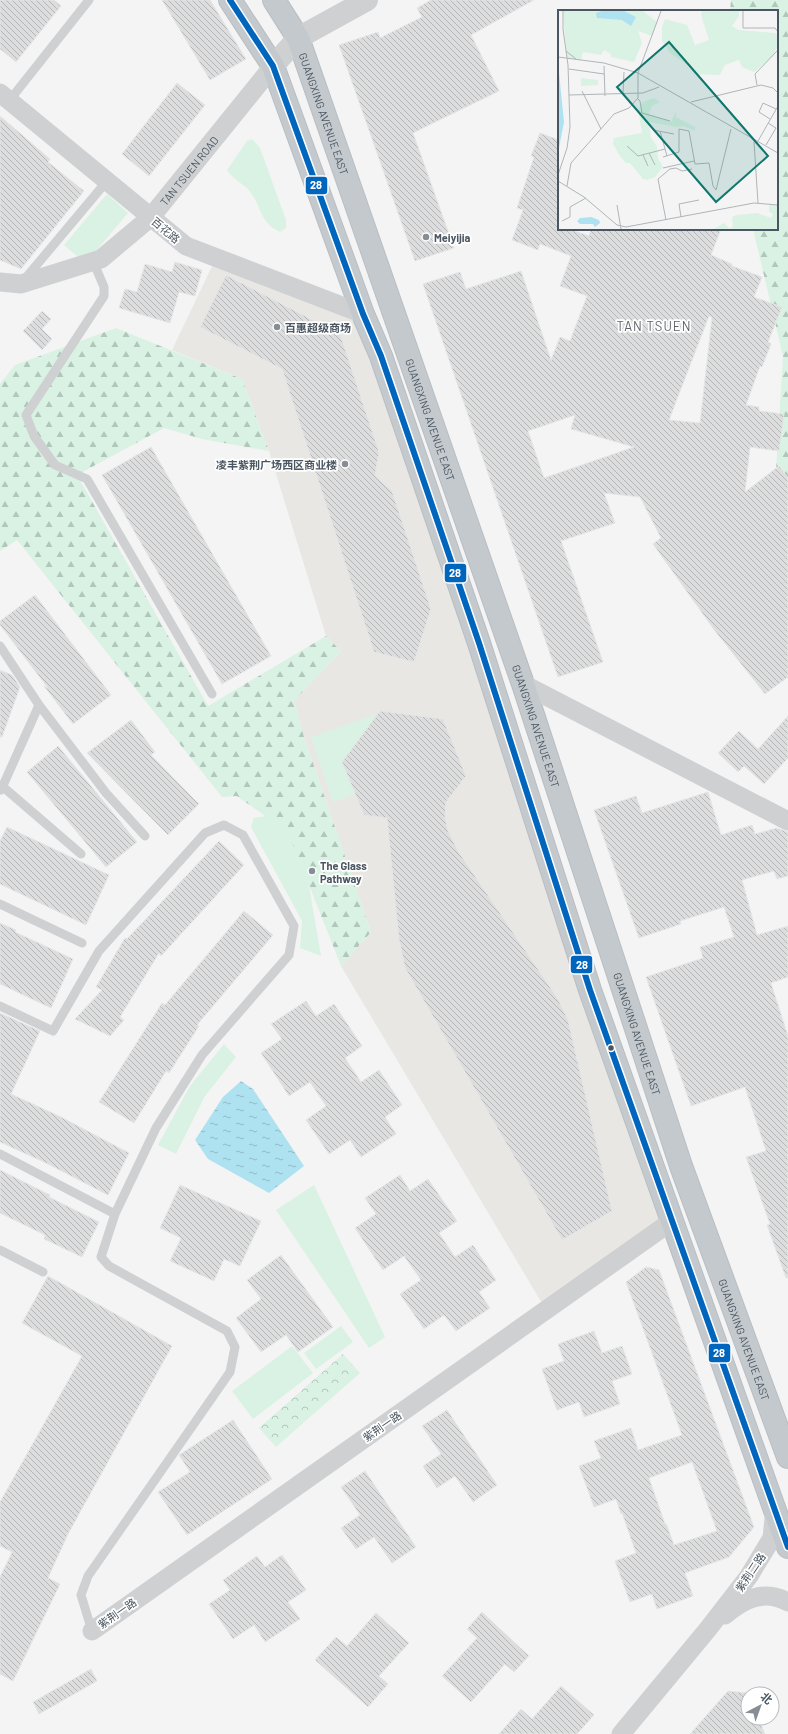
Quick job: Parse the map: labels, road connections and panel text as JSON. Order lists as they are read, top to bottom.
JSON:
{
  "streets": {
    "highway": ["GUANGXING AVENUE EAST"],
    "street": [
      "TAN TSUEN ROAD",
      "百花路",
      "紫荆一路",
      "紫荆二路"
    ]
  },
  "crossings": [
    ["TAN TSUEN ROAD", "百花路"]
  ],
  "districts": ["TAN TSUEN"],
  "places": [
    "Meiyijia",
    "百惠超级商场",
    "凌丰紫荆广场西区商业楼",
    "The Glass Pathway"
  ],
  "lines": ["transit line 28"],
  "north": "top right"
}
